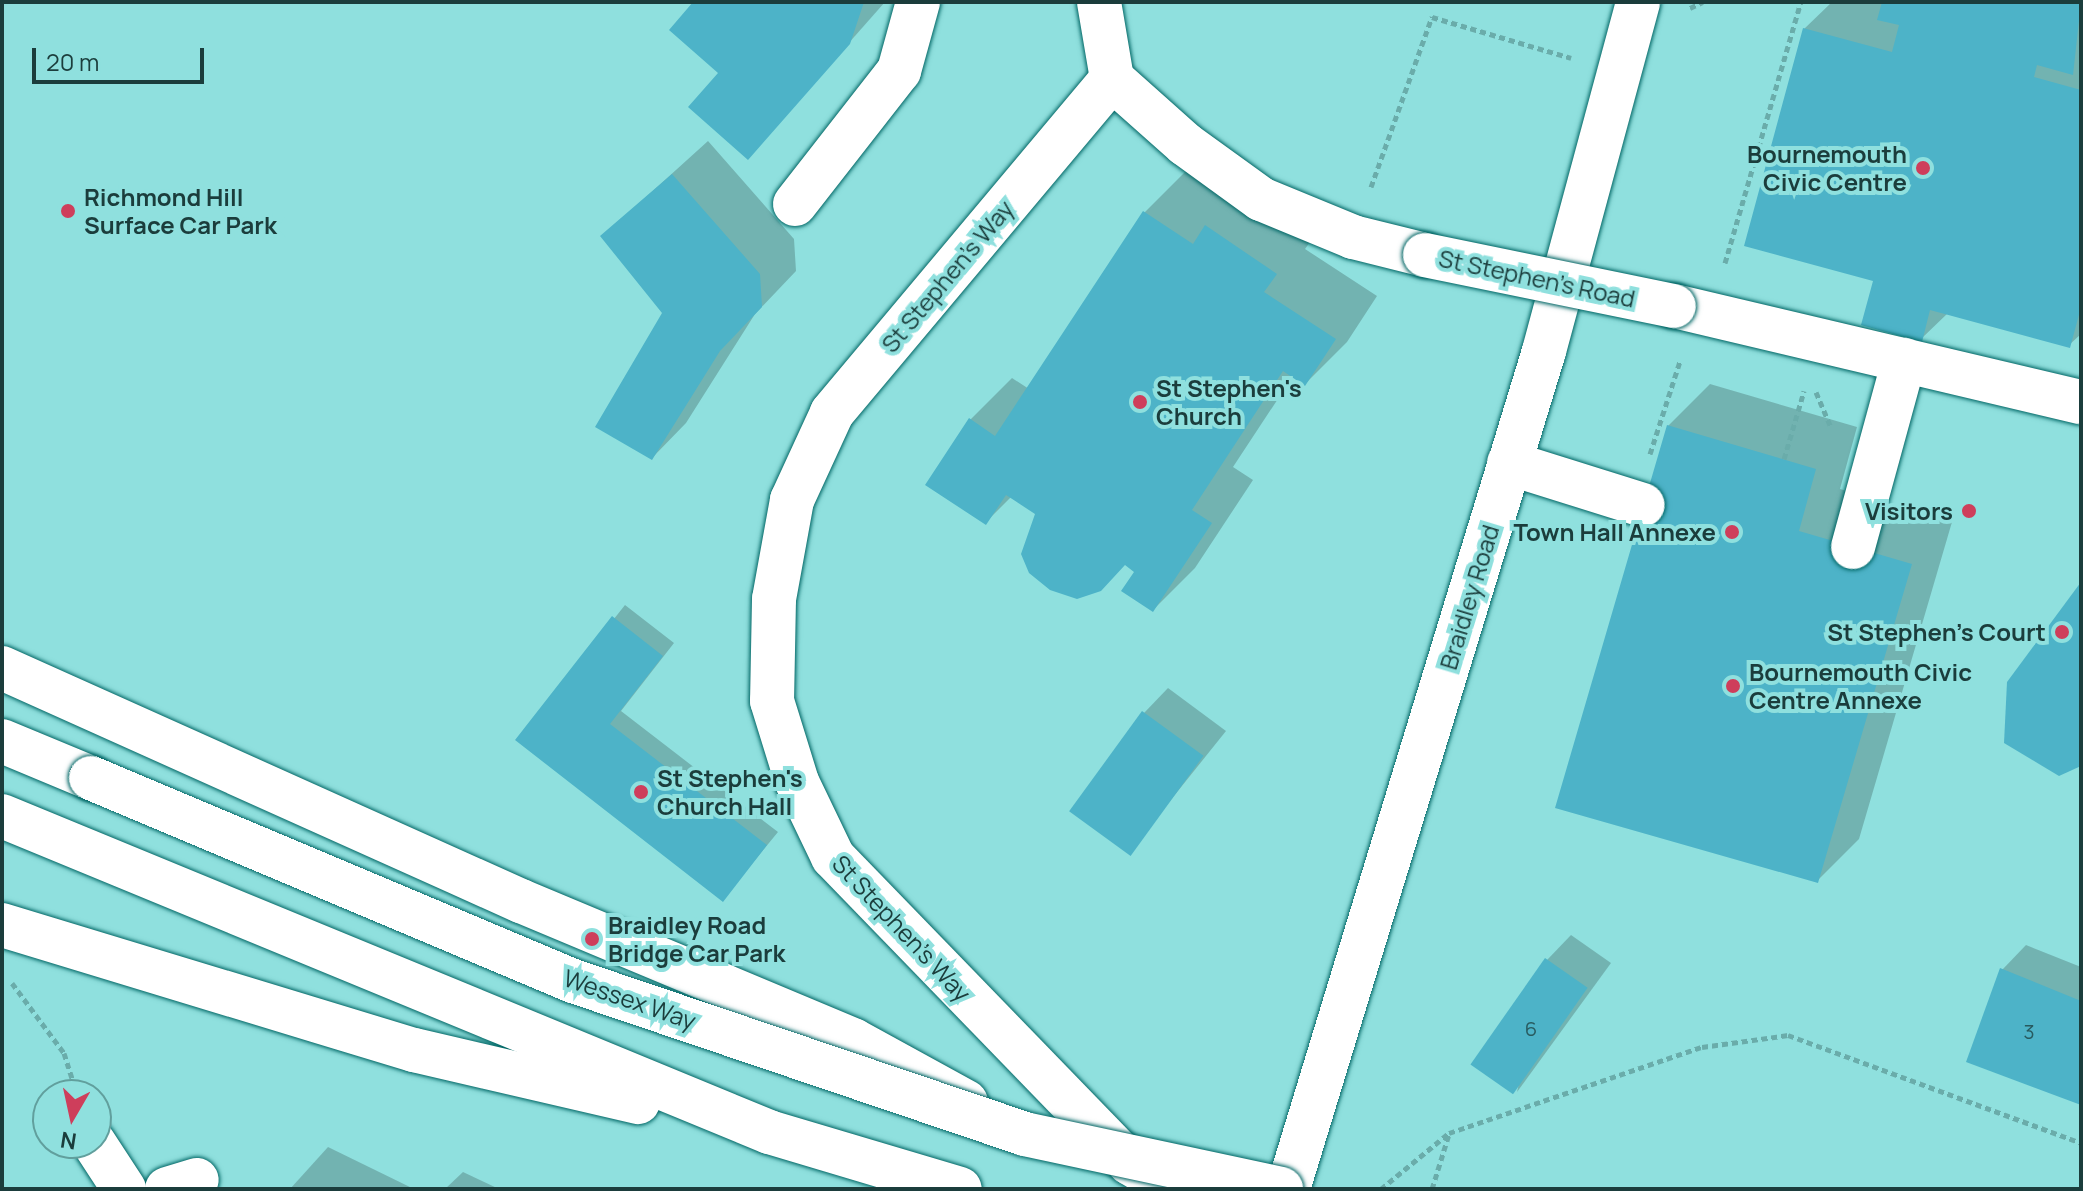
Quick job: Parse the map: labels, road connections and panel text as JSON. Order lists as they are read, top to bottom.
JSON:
{
  "streets": {
    "main road": [
      "St Stephen's Way",
      "St Stephen's Road",
      "Braidley Road",
      "Wessex Way"
    ]
  },
  "crossings": [
    ["St Stephen's Way", "St Stephen's Road"]
  ],
  "places": [
    "Bournemouth Civic Centre",
    "Richmond Hill Surface Car Park",
    "St Stephen's Church",
    "Visitors",
    "Town Hall Annexe",
    "St Stephen's Court",
    "Bournemouth Civic Centre Annexe",
    "St Stephen's Church Hall",
    "Braidley Road Bridge Car Park"
  ],
  "house_numbers": ["6", "3"],
  "scale_bar": "20 m",
  "north": "bottom"
}
